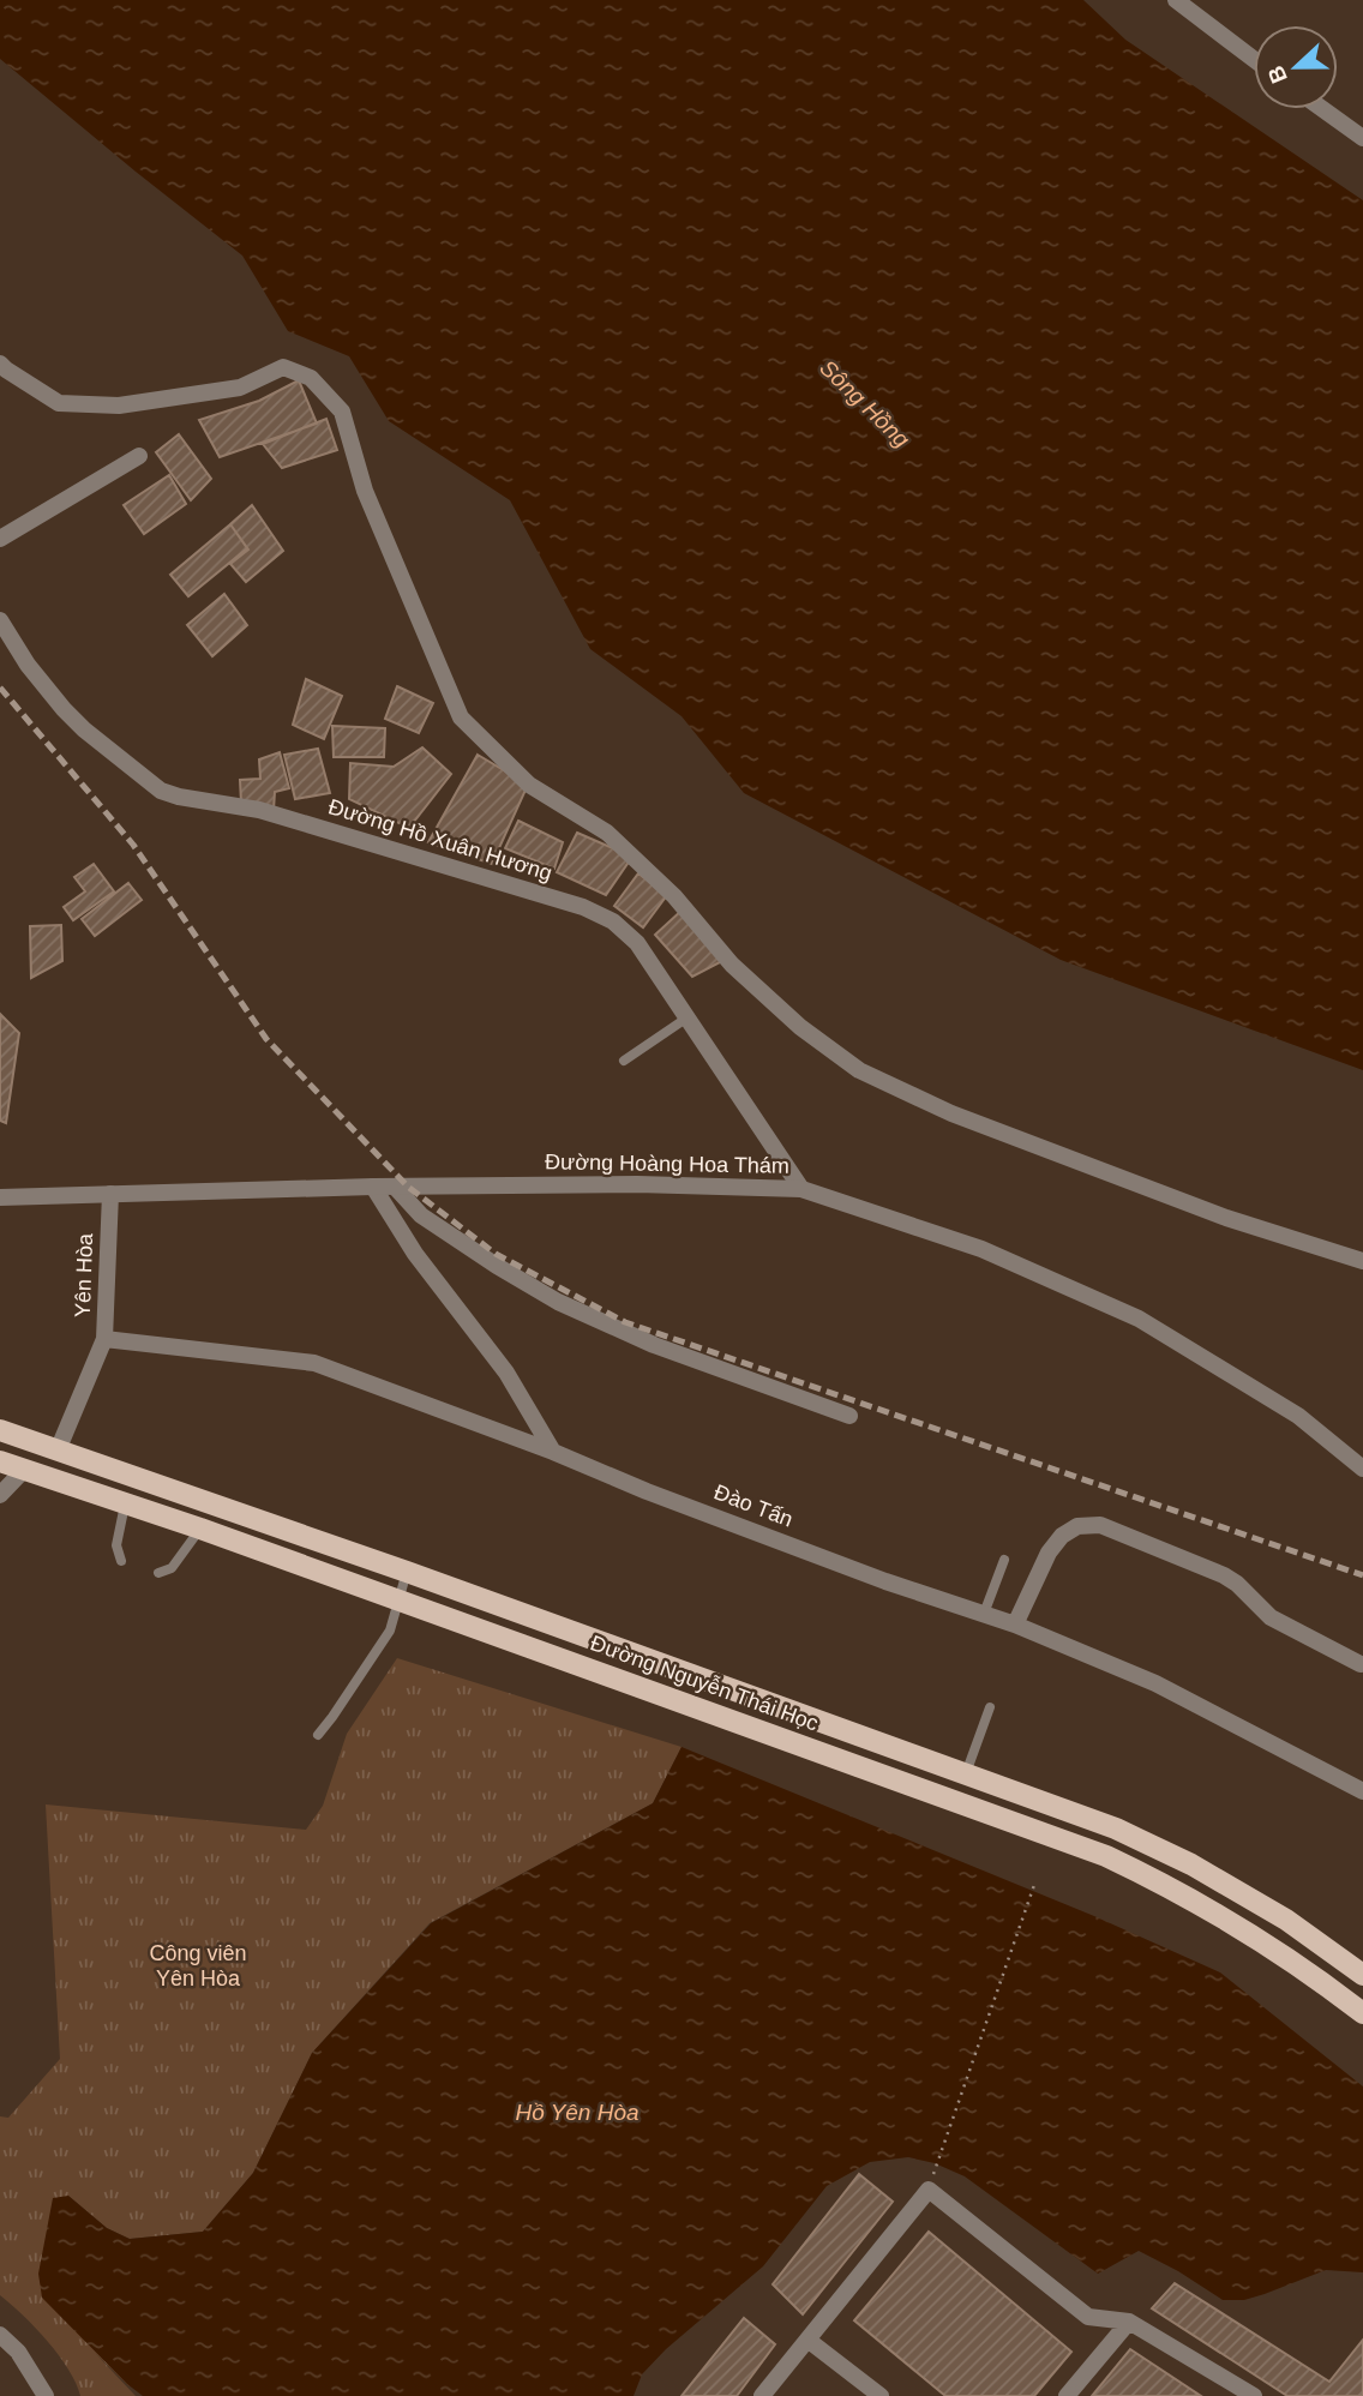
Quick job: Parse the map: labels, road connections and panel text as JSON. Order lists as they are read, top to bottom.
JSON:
{
  "streets": {
    "main road": ["Đường Nguyễn Thái Học"],
    "street": [
      "Đường Hồ Xuân Hương",
      "Đường Hoàng Hoa Thám",
      "Yên Hòa",
      "Đào Tấn"
    ]
  },
  "crossings": [
    ["Đường Hồ Xuân Hương", "Đường Hoàng Hoa Thám"],
    ["Đường Hoàng Hoa Thám", "Yên Hòa"],
    ["Yên Hòa", "Đào Tấn"],
    ["Yên Hòa", "Đường Nguyễn Thái Học"]
  ],
  "water": ["Sông Hồng", "Hồ Yên Hòa"],
  "parks": ["Công viên Yên Hòa"],
  "north": "left"
}
